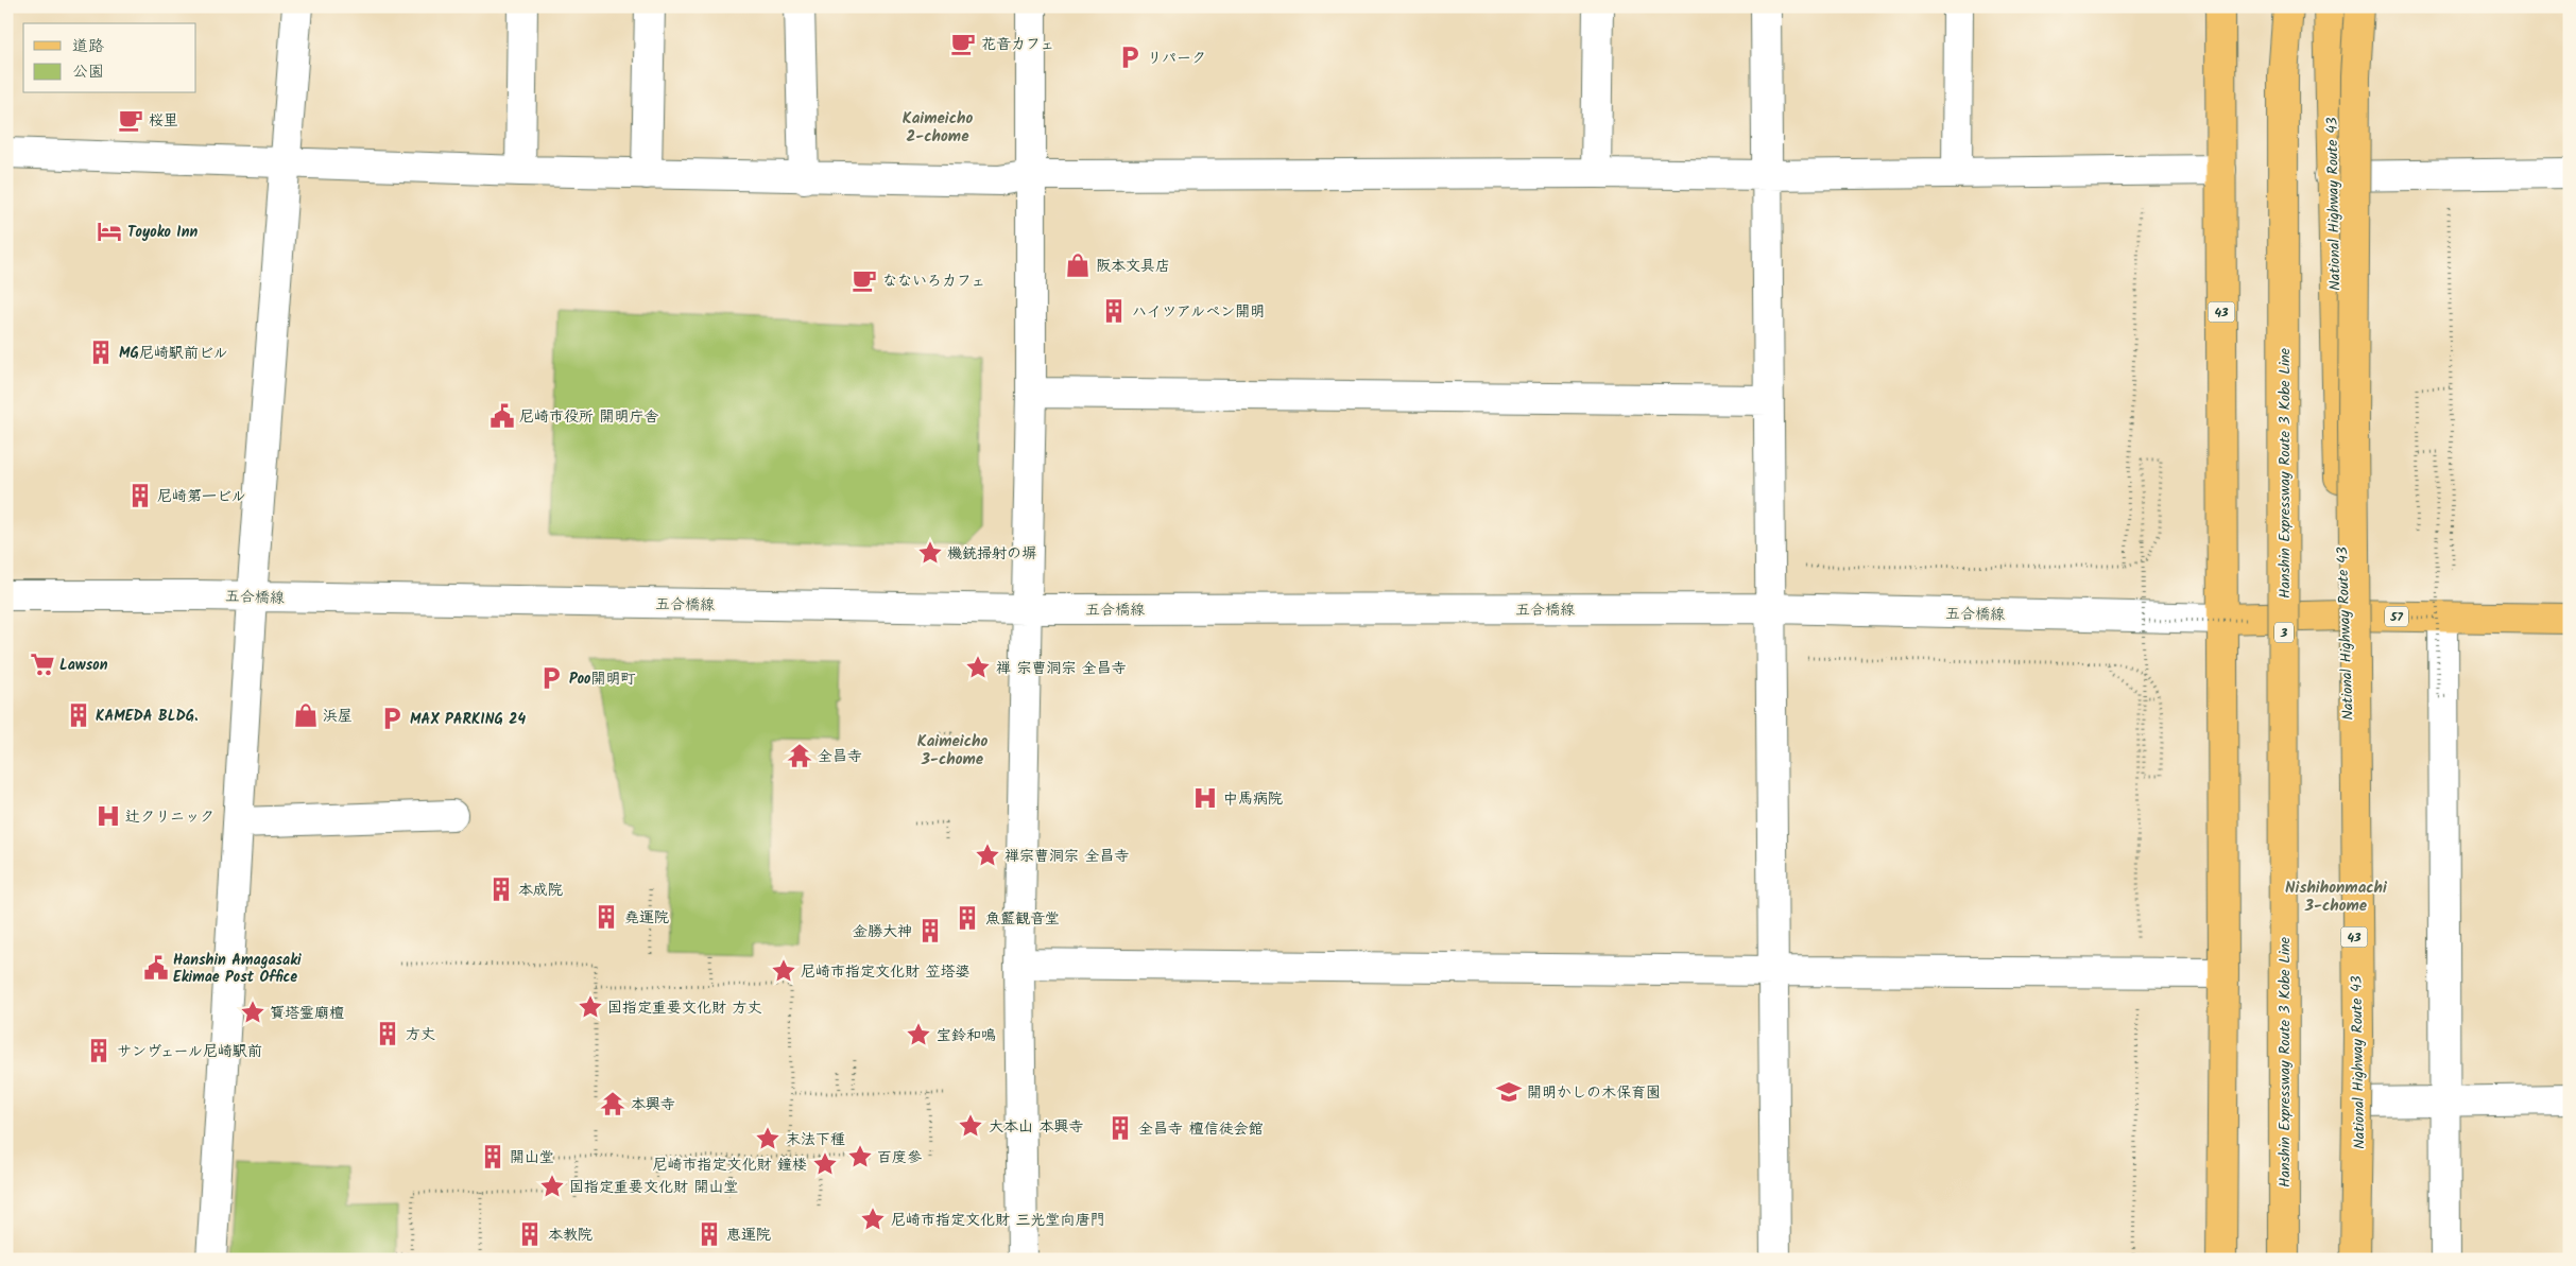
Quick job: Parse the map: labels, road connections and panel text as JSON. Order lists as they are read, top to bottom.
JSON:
{
  "streets": {
    "main road": [
      "National Highway Route 43",
      "43",
      "Hanshin Expressway Route 3 Kobe Line",
      "57",
      "3"
    ],
    "street": ["五合橋線"]
  },
  "crossings": [
    ["National Highway Route 43", "57"],
    ["43", "五合橋線"],
    ["43", "57"],
    ["五合橋線", "57"]
  ],
  "districts": ["Kaimeicho 2-chome", "Kaimeicho 3-chome", "Nishihonmachi 3-chome"],
  "places": {
    "cafe": ["花音カフェ", "桜里", "なないろカフェ"],
    "parking": ["リパーク", "Poo開明町", "MAX PARKING 24"],
    "hotel": ["Toyoko Inn"],
    "shop": ["阪本文具店", "浜屋"],
    "building": [
      "ハイツアルペン開明",
      "MG尼崎駅前ビル",
      "尼崎第一ビル",
      "KAMEDA BLDG.",
      "本成院",
      "堯運院",
      "魚籃観音堂",
      "金勝大神",
      "方丈",
      "サンヴェール尼崎駅前",
      "全昌寺 檀信徒会館",
      "開山堂",
      "本教院",
      "恵運院"
    ],
    "public building": ["尼崎市役所 開明庁舎", "Hanshin Amagasaki Ekimae Post Office"],
    "place": [
      "機銃掃射の塀",
      "禅 宗曹洞宗 全昌寺",
      "禅宗曹洞宗 全昌寺",
      "尼崎市指定文化財 笠塔婆",
      "国指定重要文化財 方丈",
      "寶塔霊廟檀",
      "宝鈴和鳴",
      "大本山 本興寺",
      "末法下種",
      "百度參",
      "尼崎市指定文化財 鐘楼",
      "国指定重要文化財 開山堂",
      "尼崎市指定文化財 三光堂向唐門"
    ],
    "supermarket": ["Lawson"],
    "temple": ["全昌寺", "本興寺"],
    "hospital": ["中馬病院", "辻クリニック"],
    "school or university": ["開明かしの木保育園"]
  },
  "legend": ["道路", "公園"]
}
